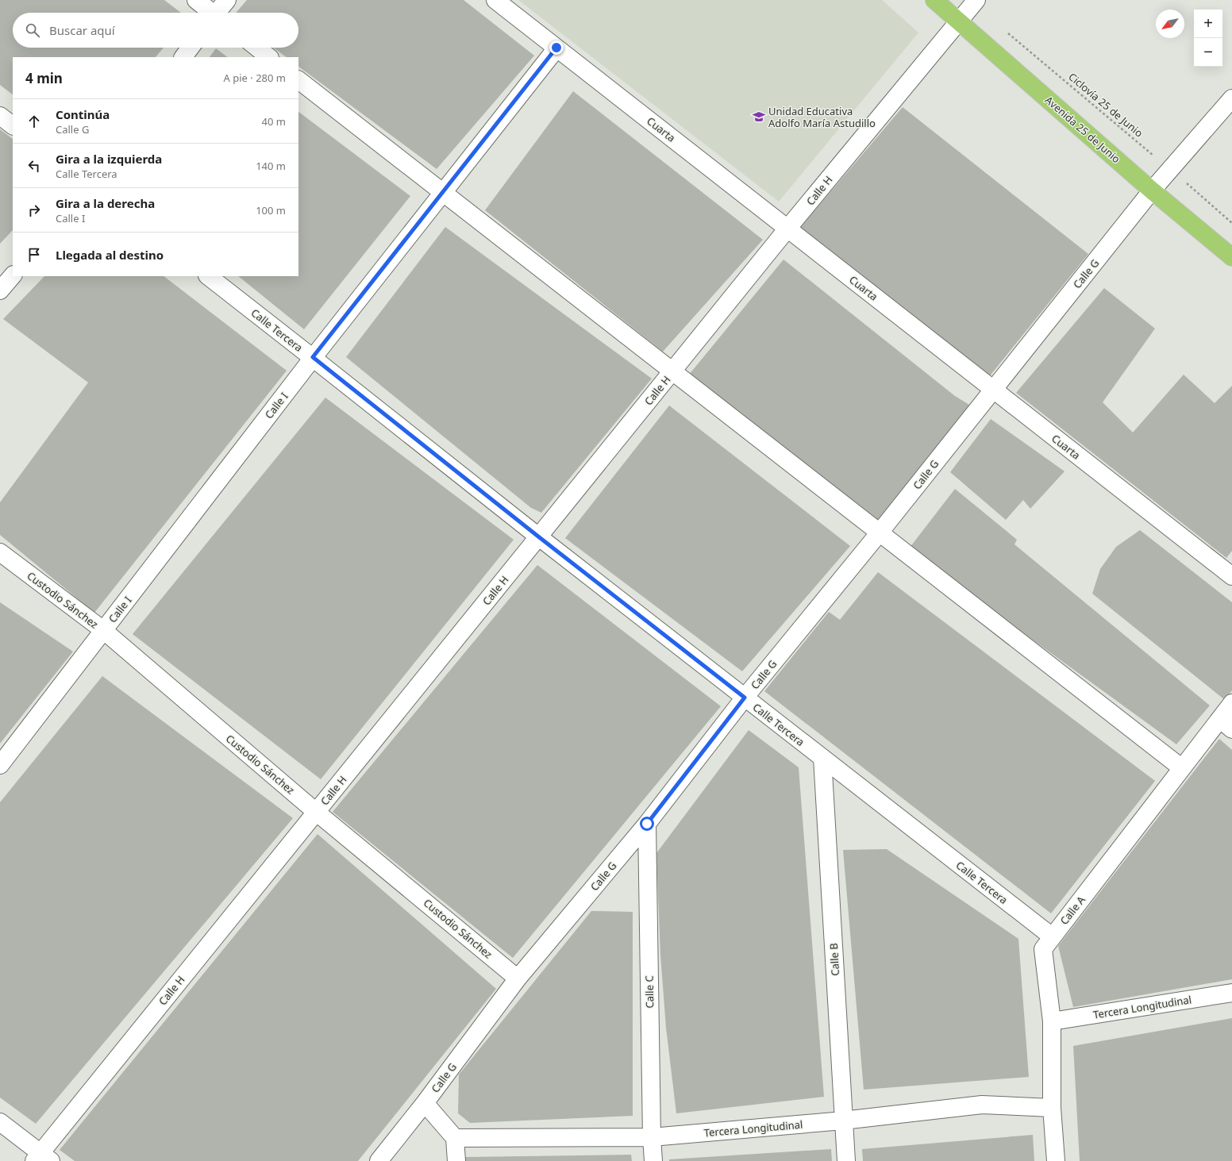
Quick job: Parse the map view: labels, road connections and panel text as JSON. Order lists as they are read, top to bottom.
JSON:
{
  "streets": {
    "highway": ["Avenida 25 de Junio"],
    "street": [
      "Cuarta",
      "Calle H",
      "Calle G",
      "Calle Tercera",
      "Calle I",
      "Custodio Sánchez",
      "Calle A",
      "Calle B",
      "Calle C",
      "Tercera Longitudinal"
    ],
    "path": ["Ciclovía 25 de Junio"]
  },
  "crossings": [
    ["Ciclovía 25 de Junio", "Calle G"],
    ["Cuarta", "Calle H"],
    ["Cuarta", "Calle G"],
    ["Cuarta", "Calle I"],
    ["Avenida 25 de Junio", "Calle H"],
    ["Avenida 25 de Junio", "Calle G"],
    ["Calle H", "Calle Tercera"],
    ["Calle H", "Custodio Sánchez"],
    ["Calle G", "Calle Tercera"],
    ["Calle G", "Custodio Sánchez"],
    ["Calle G", "Calle C"],
    ["Calle Tercera", "Calle I"],
    ["Calle Tercera", "Calle A"],
    ["Calle Tercera", "Calle B"],
    ["Calle I", "Custodio Sánchez"],
    ["Calle A", "Tercera Longitudinal"],
    ["Calle B", "Tercera Longitudinal"],
    ["Calle C", "Tercera Longitudinal"]
  ],
  "places": {
    "school or university": ["Unidad Educativa Adolfo María Astudillo"]
  },
  "north": "bottom left",
  "page": {
    "map_buttons": ["+", "−"],
    "search": "Buscar aquí",
    "heading": ["4 min", "A pie · 280 m"],
    "list": [
      ["Continúa", "Calle G", "40 m"],
      ["Gira a la izquierda", "Calle Tercera", "140 m"],
      ["Gira a la derecha", "Calle I", "100 m"],
      "Llegada al destino"
    ]
  }
}
